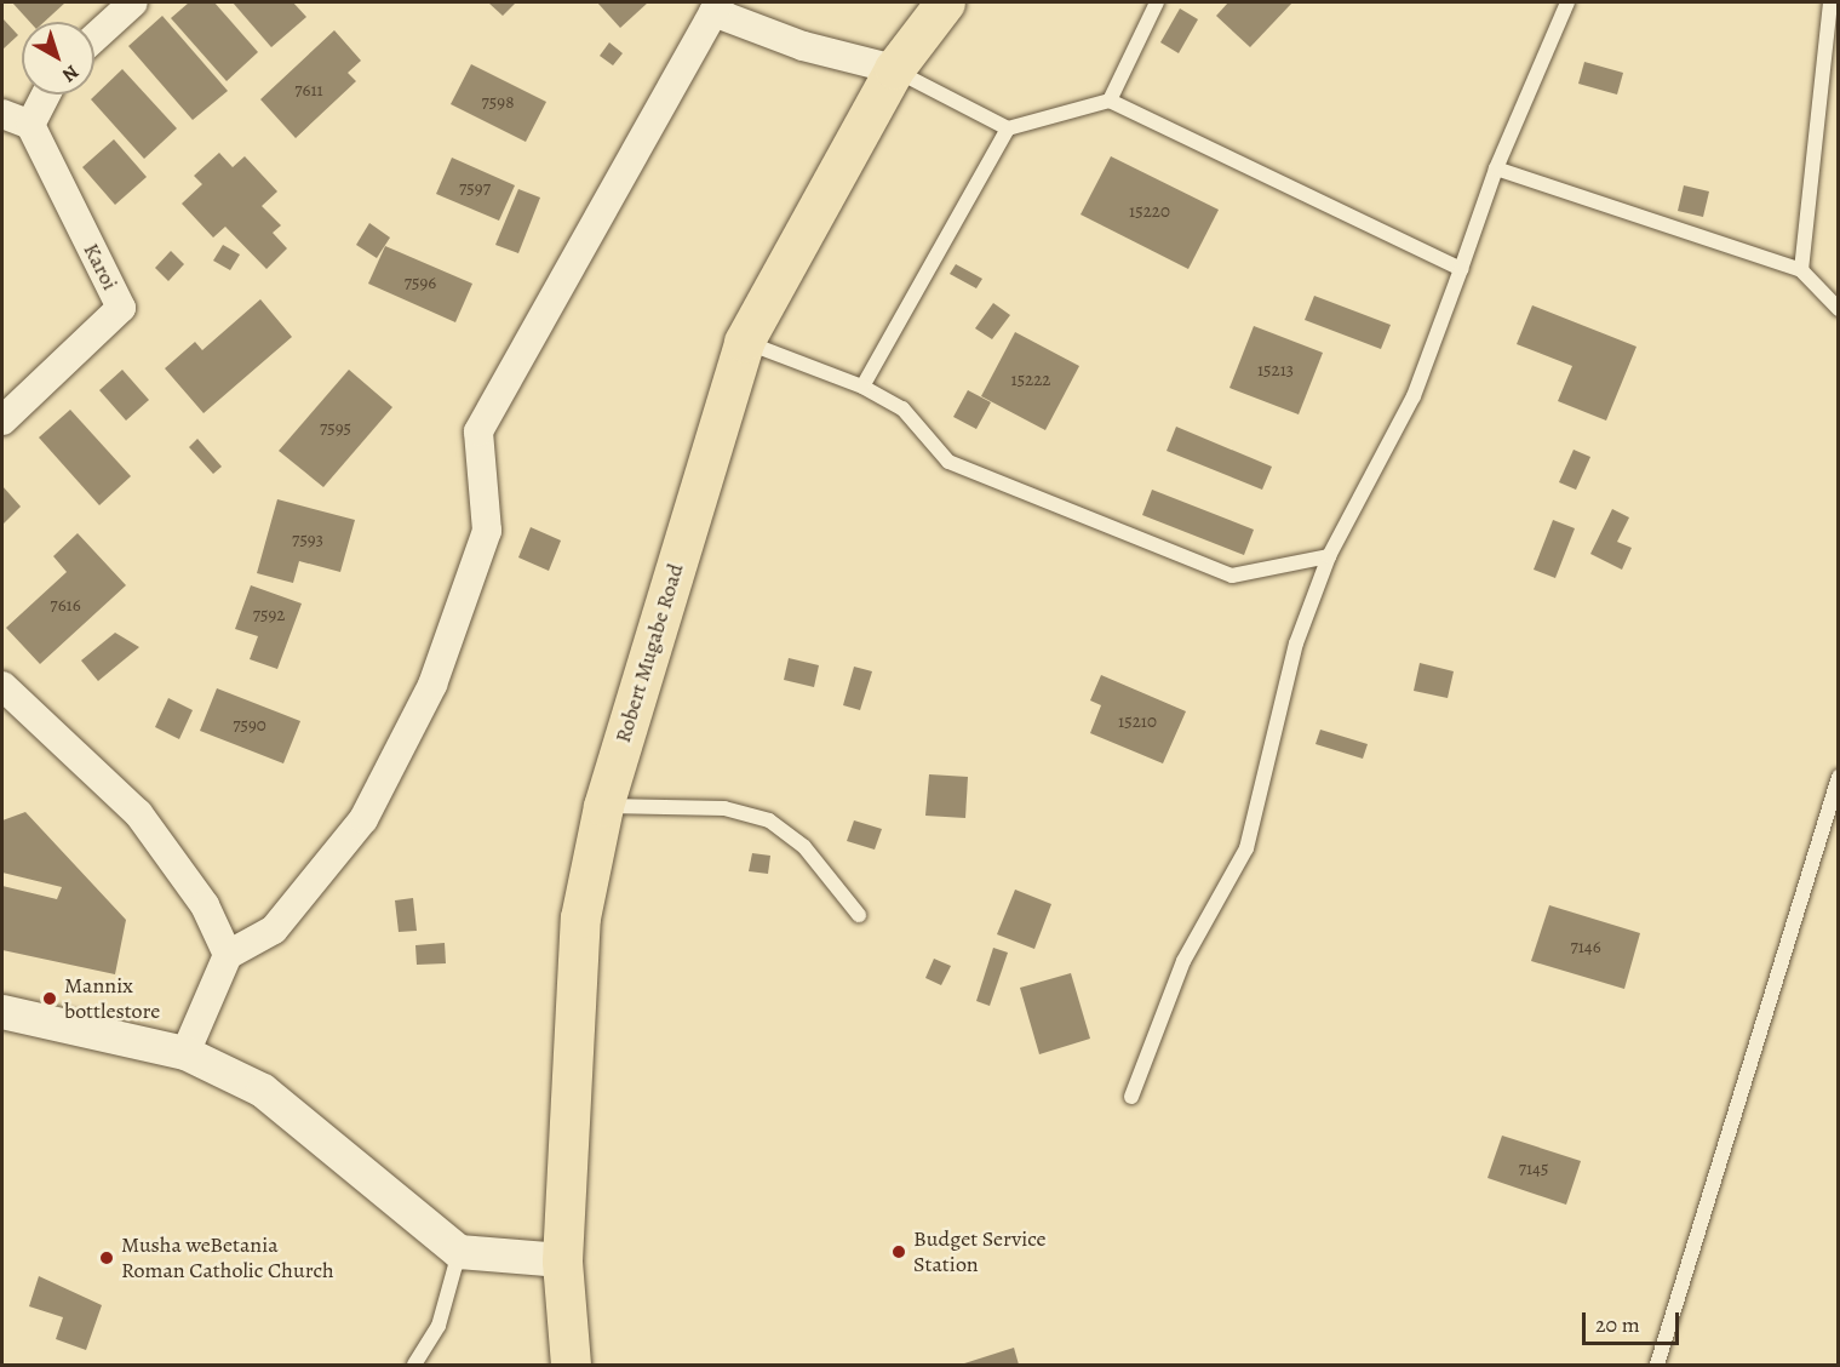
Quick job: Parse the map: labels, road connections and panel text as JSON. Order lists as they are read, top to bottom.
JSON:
{
  "streets": {
    "main road": ["Robert Mugabe Road"],
    "street": ["Karoi"]
  },
  "places": ["Mannix bottlestore", "Budget Service Station", "Musha weBetania Roman Catholic Church"],
  "house_numbers": [
    "7611",
    "7598",
    "7597",
    "15220",
    "7596",
    "15213",
    "15222",
    "7595",
    "7593",
    "7616",
    "7592",
    "15210",
    "7590",
    "7146",
    "7145"
  ],
  "scale_bar": "20 m",
  "north": "bottom right"
}
